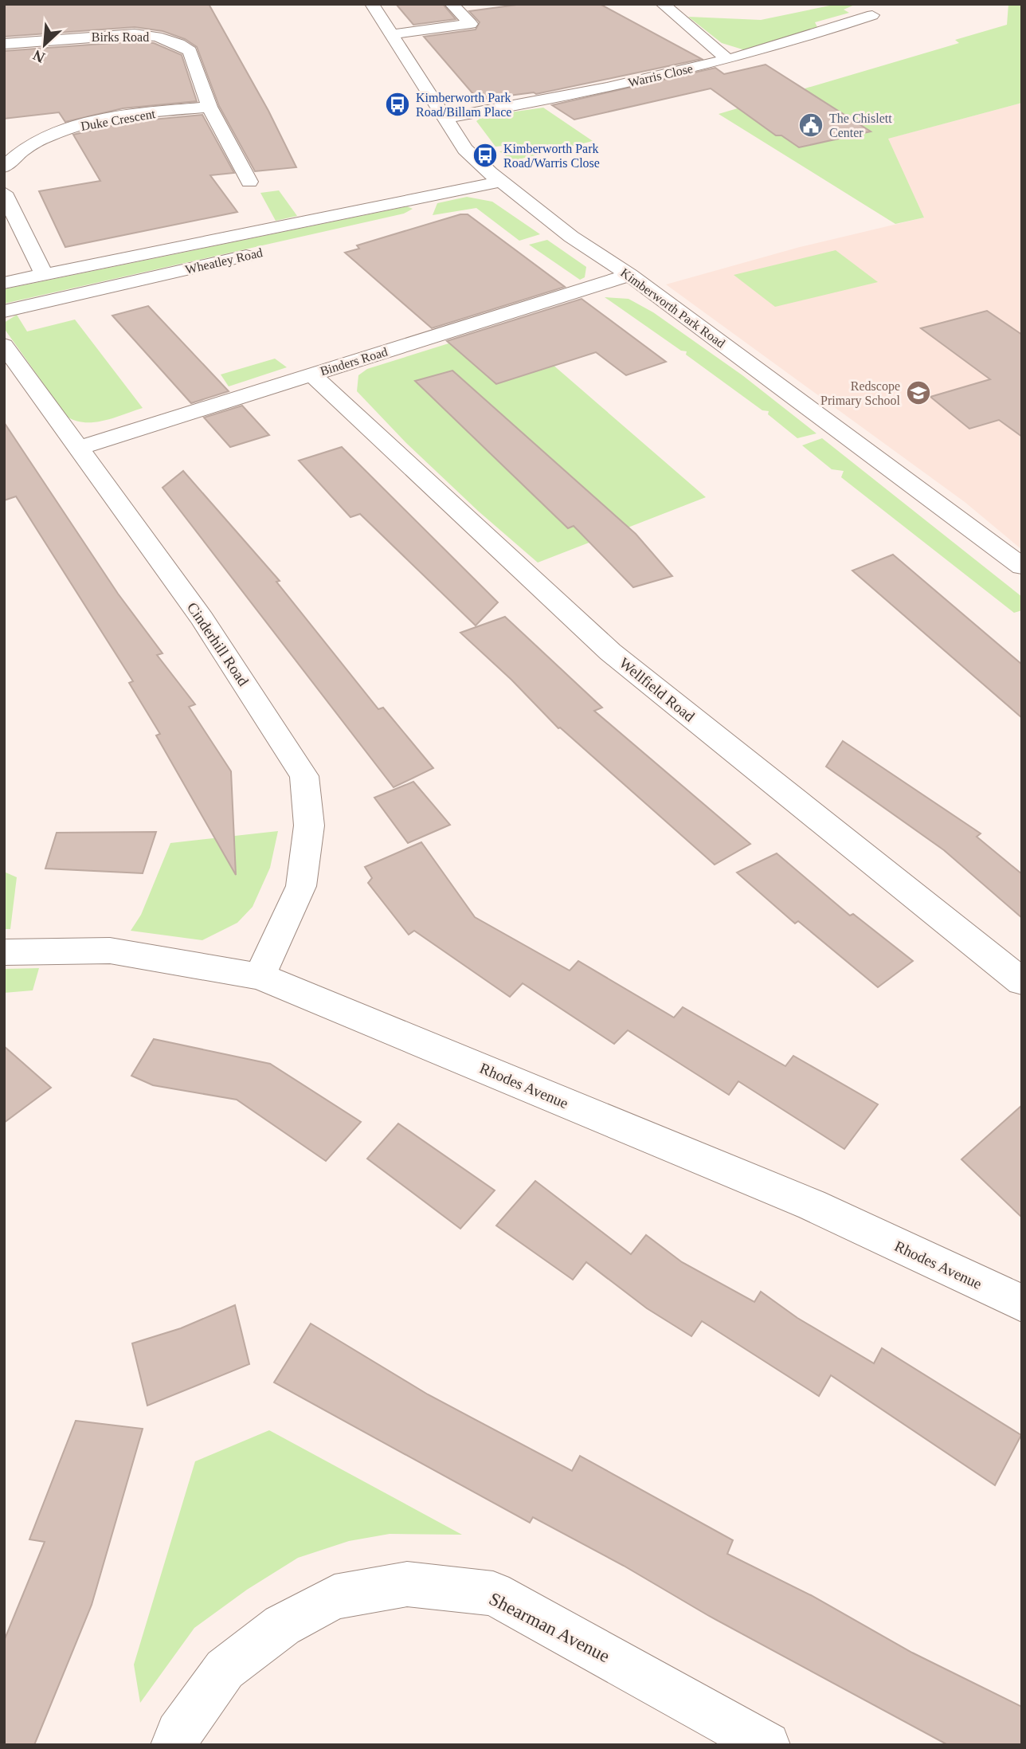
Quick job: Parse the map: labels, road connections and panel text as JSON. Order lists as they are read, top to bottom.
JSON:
{
  "streets": {
    "street": [
      "Birks Road",
      "Warris Close",
      "Duke Crescent",
      "Wheatley Road",
      "Kimberworth Park Road",
      "Binders Road",
      "Cinderhill Road",
      "Wellfield Road",
      "Rhodes Avenue",
      "Shearman Avenue"
    ]
  },
  "crossings": [
    ["Birks Road", "Duke Crescent"],
    ["Warris Close", "Kimberworth Park Road"],
    ["Wheatley Road", "Kimberworth Park Road"],
    ["Kimberworth Park Road", "Binders Road"],
    ["Binders Road", "Cinderhill Road"],
    ["Binders Road", "Wellfield Road"],
    ["Cinderhill Road", "Rhodes Avenue"]
  ],
  "places": {
    "bus stop": ["Kimberworth Park Road/Billam Place", "Kimberworth Park Road/Warris Close"],
    "public building": ["The Chislett Center"],
    "school or university": ["Redscope Primary School"]
  },
  "north": "bottom left"
}
